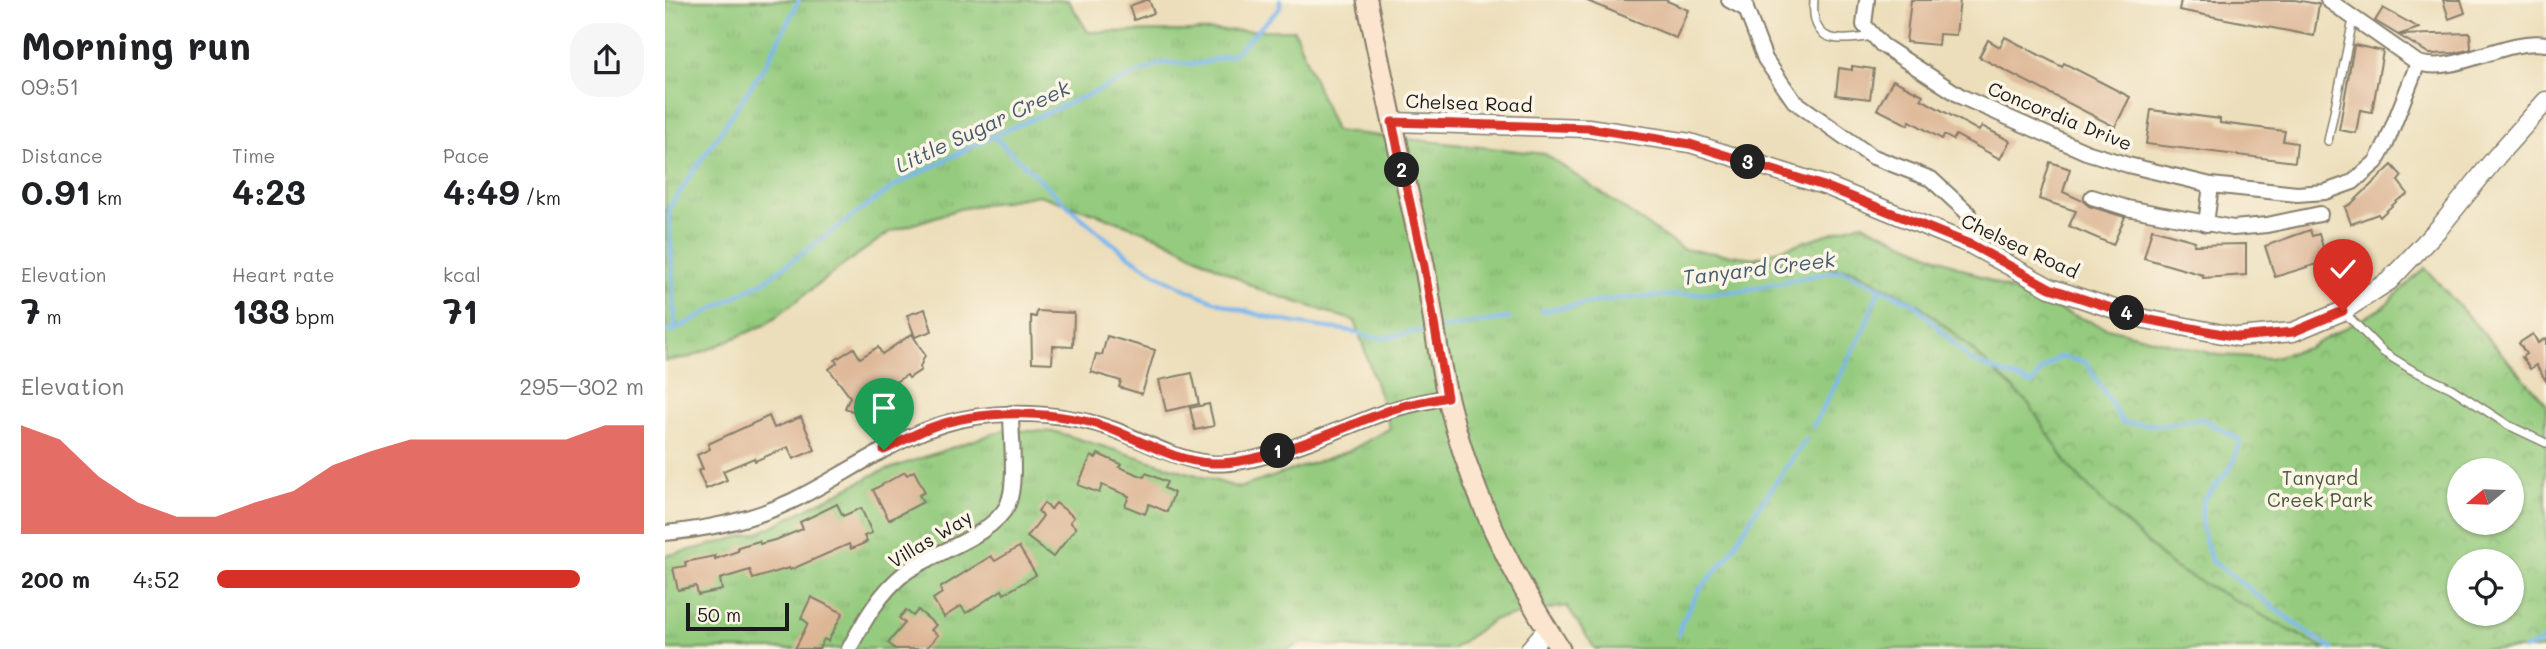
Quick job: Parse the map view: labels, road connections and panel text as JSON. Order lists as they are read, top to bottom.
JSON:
{
  "streets": {
    "street": ["Chelsea Road", "Concordia Drive", "Villas Way"]
  },
  "water": ["Little Sugar Creek", "Tanyard Creek"],
  "parks": ["Tanyard Creek Park"],
  "scale_bar": "50 m",
  "north": "left",
  "page": {
    "heading": ["Morning run", "09:51"],
    "stats": [
      ["Distance", "0.91 km"],
      ["Time", "4:23"],
      ["Pace", "4:49 /km"],
      ["Elevation", "7 m"],
      ["Heart rate", "133 bpm"],
      ["kcal", "71"]
    ],
    "pins": [
      "3",
      "2",
      "4",
      "1"
    ],
    "chart": ["Elevation", "295–302 m"],
    "list": [
      {
        "name": "200 m",
        "note": "4:52"
      }
    ],
    "scale": "50 m"
  }
}
